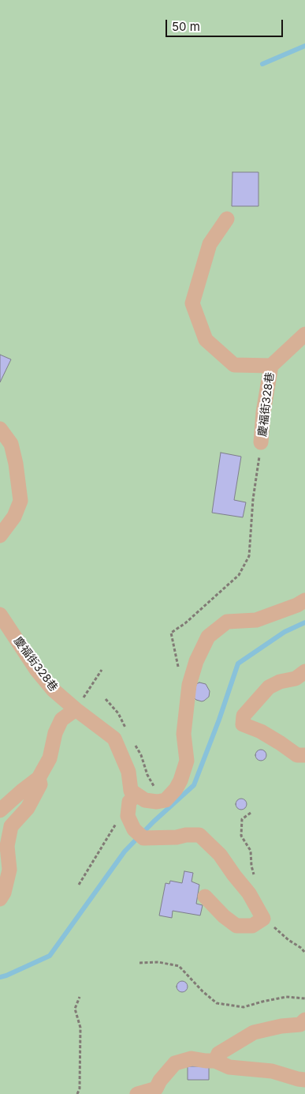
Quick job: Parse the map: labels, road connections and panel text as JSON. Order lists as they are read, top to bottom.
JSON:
{
  "streets": {
    "street": ["慶福街328巷"]
  },
  "scale_bar": "50 m"
}
